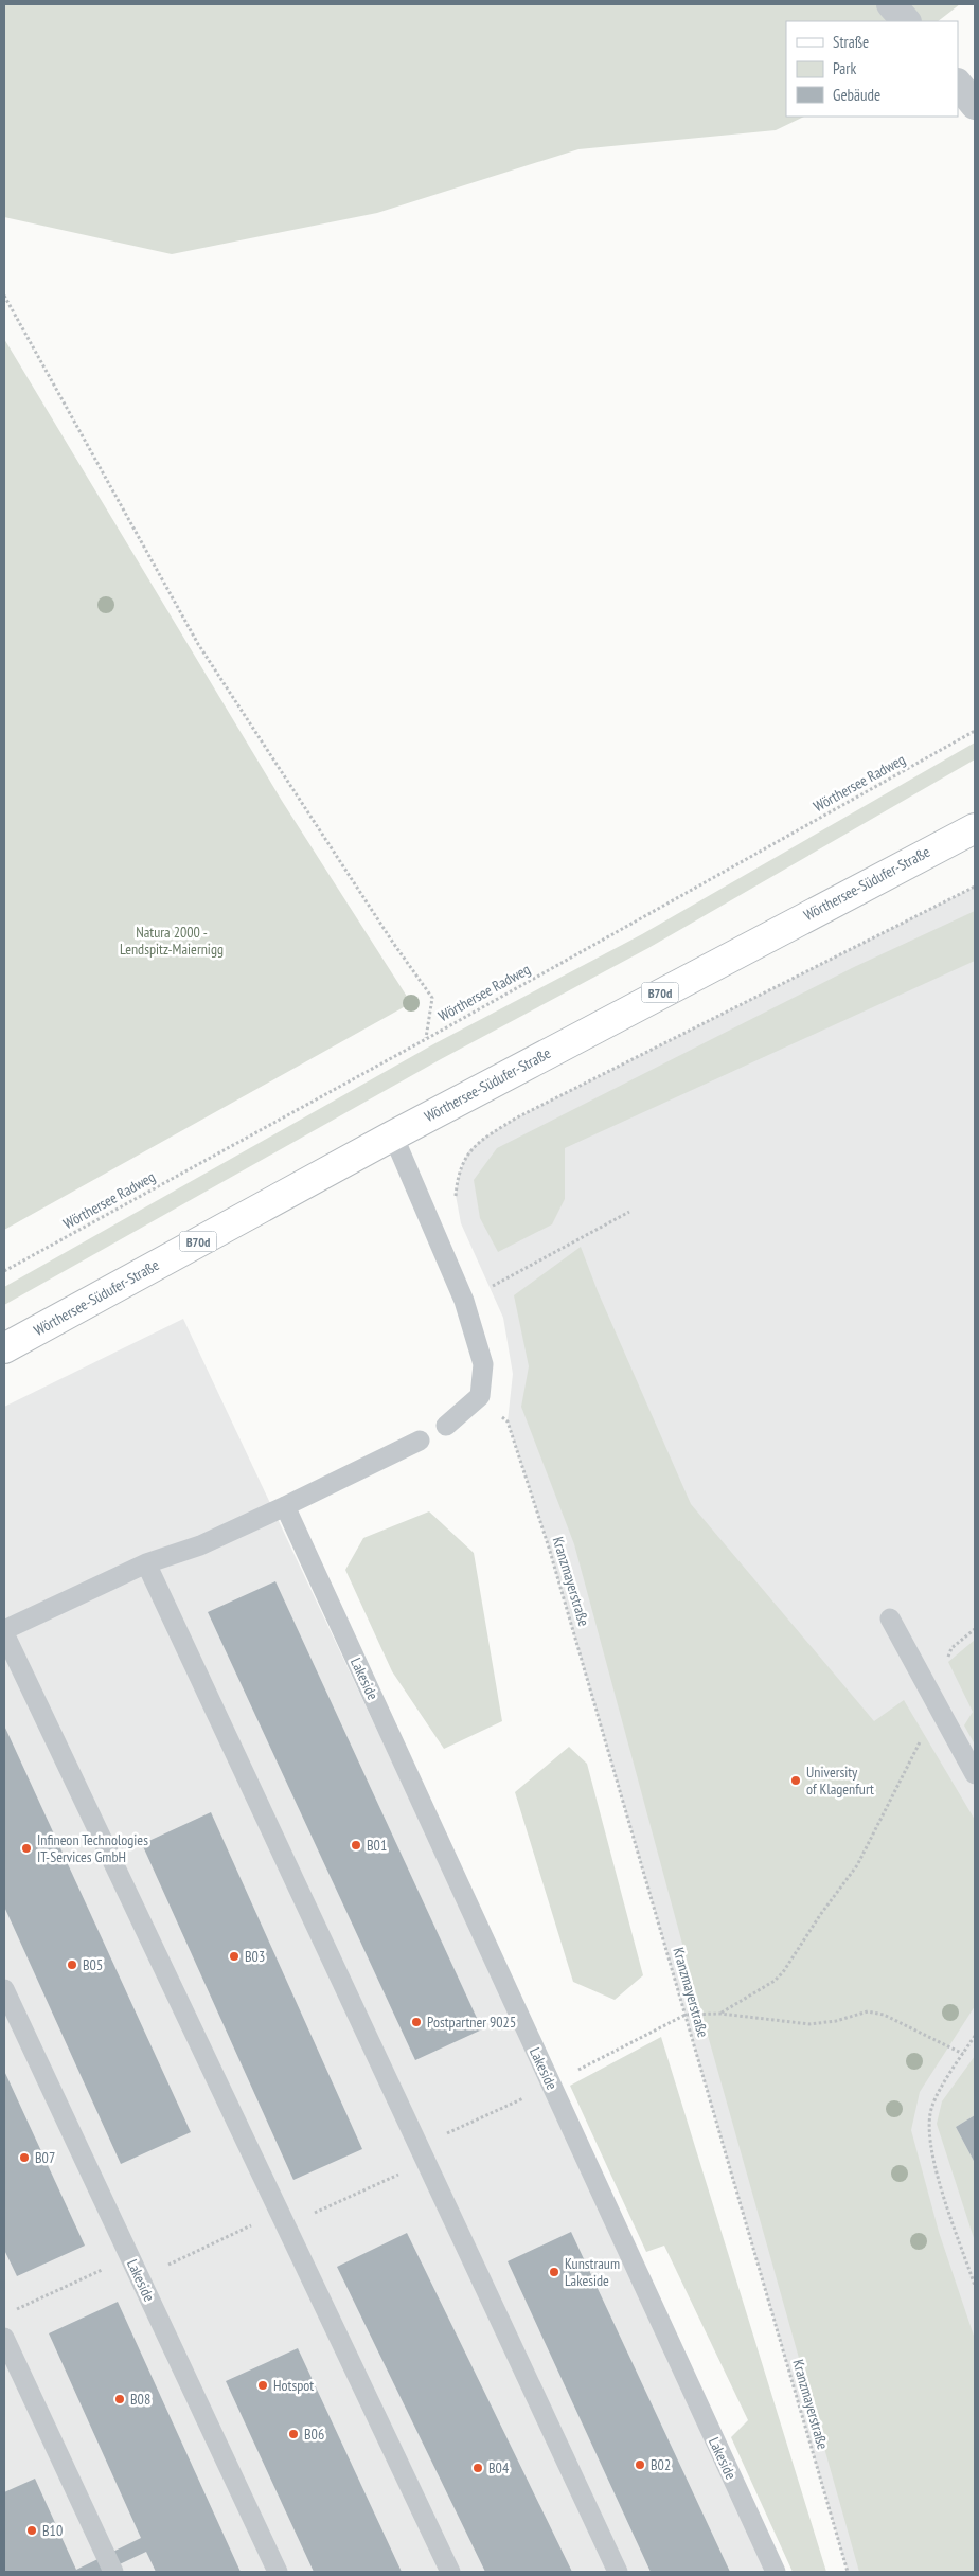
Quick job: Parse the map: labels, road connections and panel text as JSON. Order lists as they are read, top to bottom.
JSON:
{
  "streets": {
    "main road": ["Wörthersee-Südufer-Straße", "B70d"],
    "lane": ["Lakeside"],
    "path": ["Wörthersee Radweg", "Kranzmayerstraße"]
  },
  "parks": ["Natura 2000 - Lendspitz-Maiernigg"],
  "places": [
    "University of Klagenfurt",
    "B01",
    "Infineon Technologies IT-Services GmbH",
    "B03",
    "B05",
    "Postpartner 9025",
    "B07",
    "Kunstraum Lakeside",
    "Hotspot",
    "B08",
    "B06",
    "B02",
    "B04",
    "B10"
  ],
  "legend": ["Straße", "Park", "Gebäude"]
}
